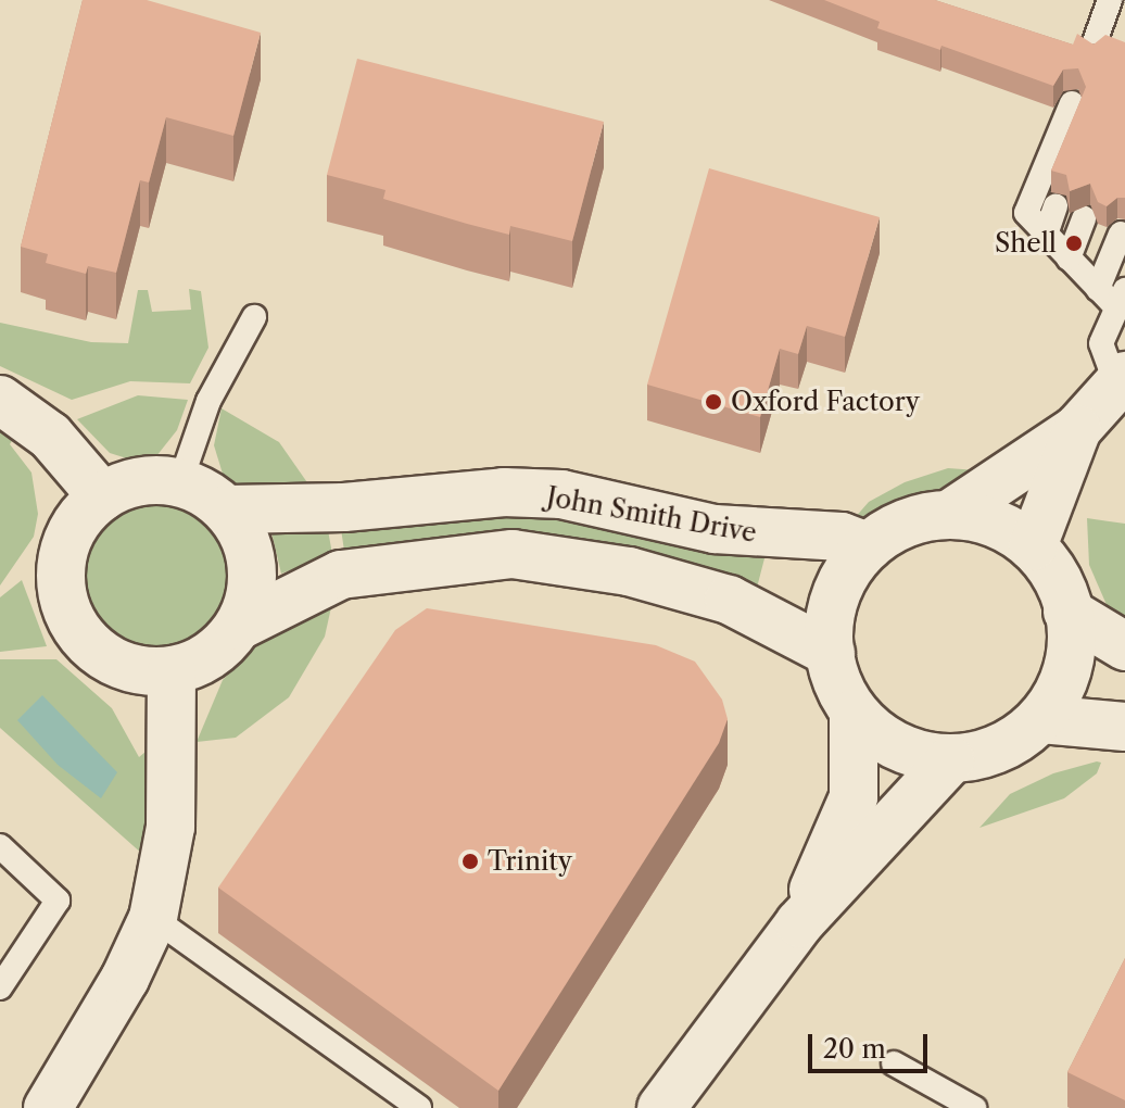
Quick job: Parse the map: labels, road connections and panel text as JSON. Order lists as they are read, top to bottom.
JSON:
{
  "streets": {
    "street": ["John Smith Drive"]
  },
  "places": ["Shell", "Oxford Factory", "Trinity"],
  "scale_bar": "20 m"
}
